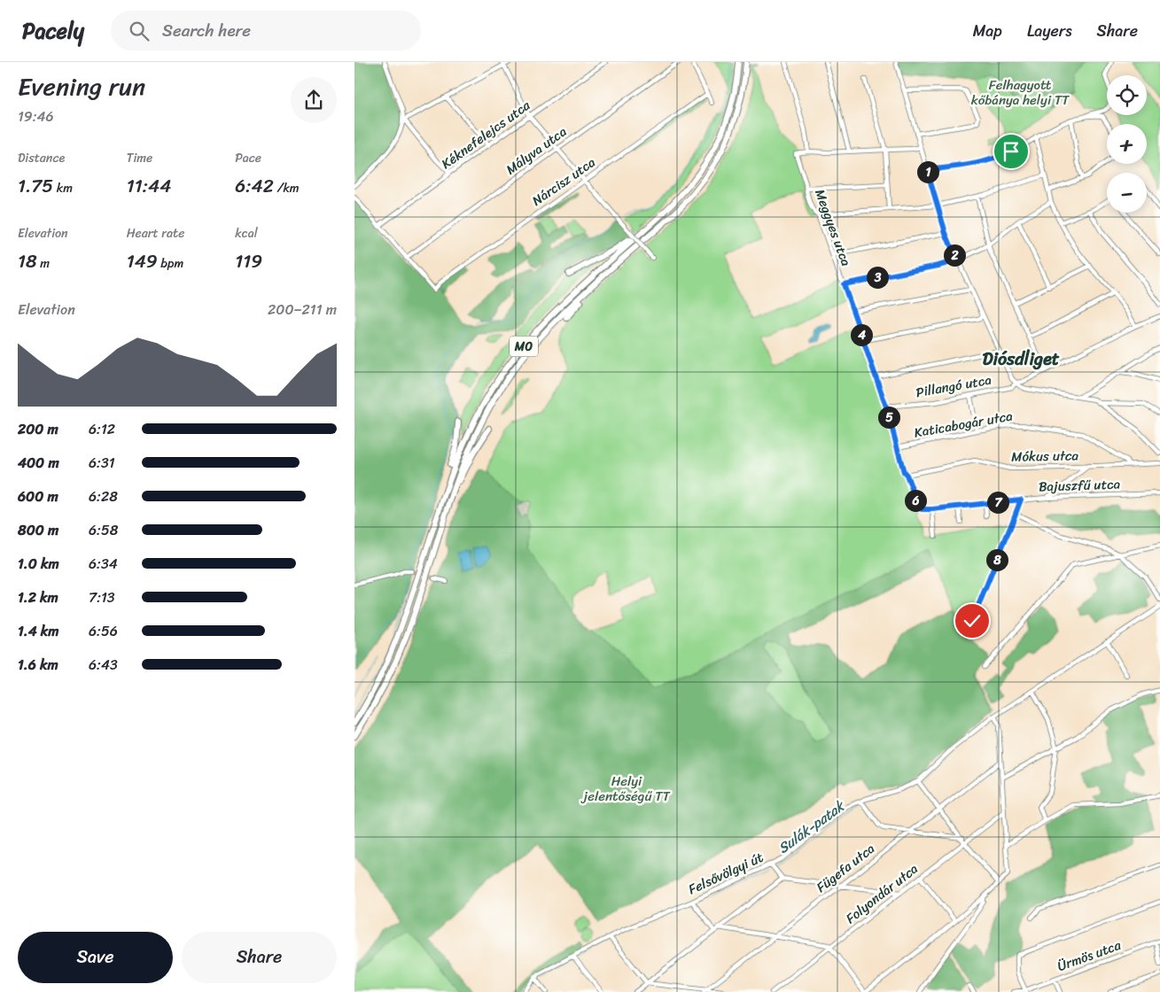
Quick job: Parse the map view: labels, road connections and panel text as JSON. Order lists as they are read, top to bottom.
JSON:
{
  "streets": {
    "highway": ["M0"],
    "street": [
      "Kéknefelejcs utca",
      "Mályva utca",
      "Nárcisz utca",
      "Meggyes utca",
      "Pillangó utca",
      "Katicabogár utca",
      "Mókus utca",
      "Bajuszfű utca",
      "Fügefa utca",
      "Felsővölgyi út",
      "Folyondár utca",
      "Ürmös utca"
    ]
  },
  "crossings": [
    ["Mályva utca", "Nárcisz utca"],
    ["Meggyes utca", "Pillangó utca"],
    ["Meggyes utca", "Katicabogár utca"],
    ["Meggyes utca", "Mókus utca"],
    ["Meggyes utca", "Bajuszfű utca"],
    ["Katicabogár utca", "Mókus utca"]
  ],
  "districts": ["Diósdliget"],
  "water": ["Sulák-patak"],
  "parks": ["Felhagyott kőbánya helyi TT", "Helyi jelentőségű TT"],
  "page": {
    "header": "Pacely",
    "search": "Search here",
    "nav": ["Map", "Layers", "Share"],
    "heading": ["Evening run", "19:46"],
    "map_buttons": ["+", "−"],
    "stats": [
      ["Distance", "1.75 km"],
      ["Time", "11:44"],
      ["Pace", "6:42 /km"],
      ["Elevation", "18 m"],
      ["Heart rate", "149 bpm"],
      ["kcal", "119"]
    ],
    "pins": [
      "1",
      "2",
      "3",
      "4",
      "5",
      "6",
      "7",
      "8"
    ],
    "chart": ["Elevation", "200–211 m"],
    "list": [
      {
        "name": "200 m",
        "note": "6:12"
      },
      {
        "name": "400 m",
        "note": "6:31"
      },
      {
        "name": "600 m",
        "note": "6:28"
      },
      {
        "name": "800 m",
        "note": "6:58"
      },
      {
        "name": "1.0 km",
        "note": "6:34"
      },
      {
        "name": "1.2 km",
        "note": "7:13"
      },
      {
        "name": "1.4 km",
        "note": "6:56"
      },
      {
        "name": "1.6 km",
        "note": "6:43"
      }
    ],
    "buttons": ["Save", "Share"]
  }
}
